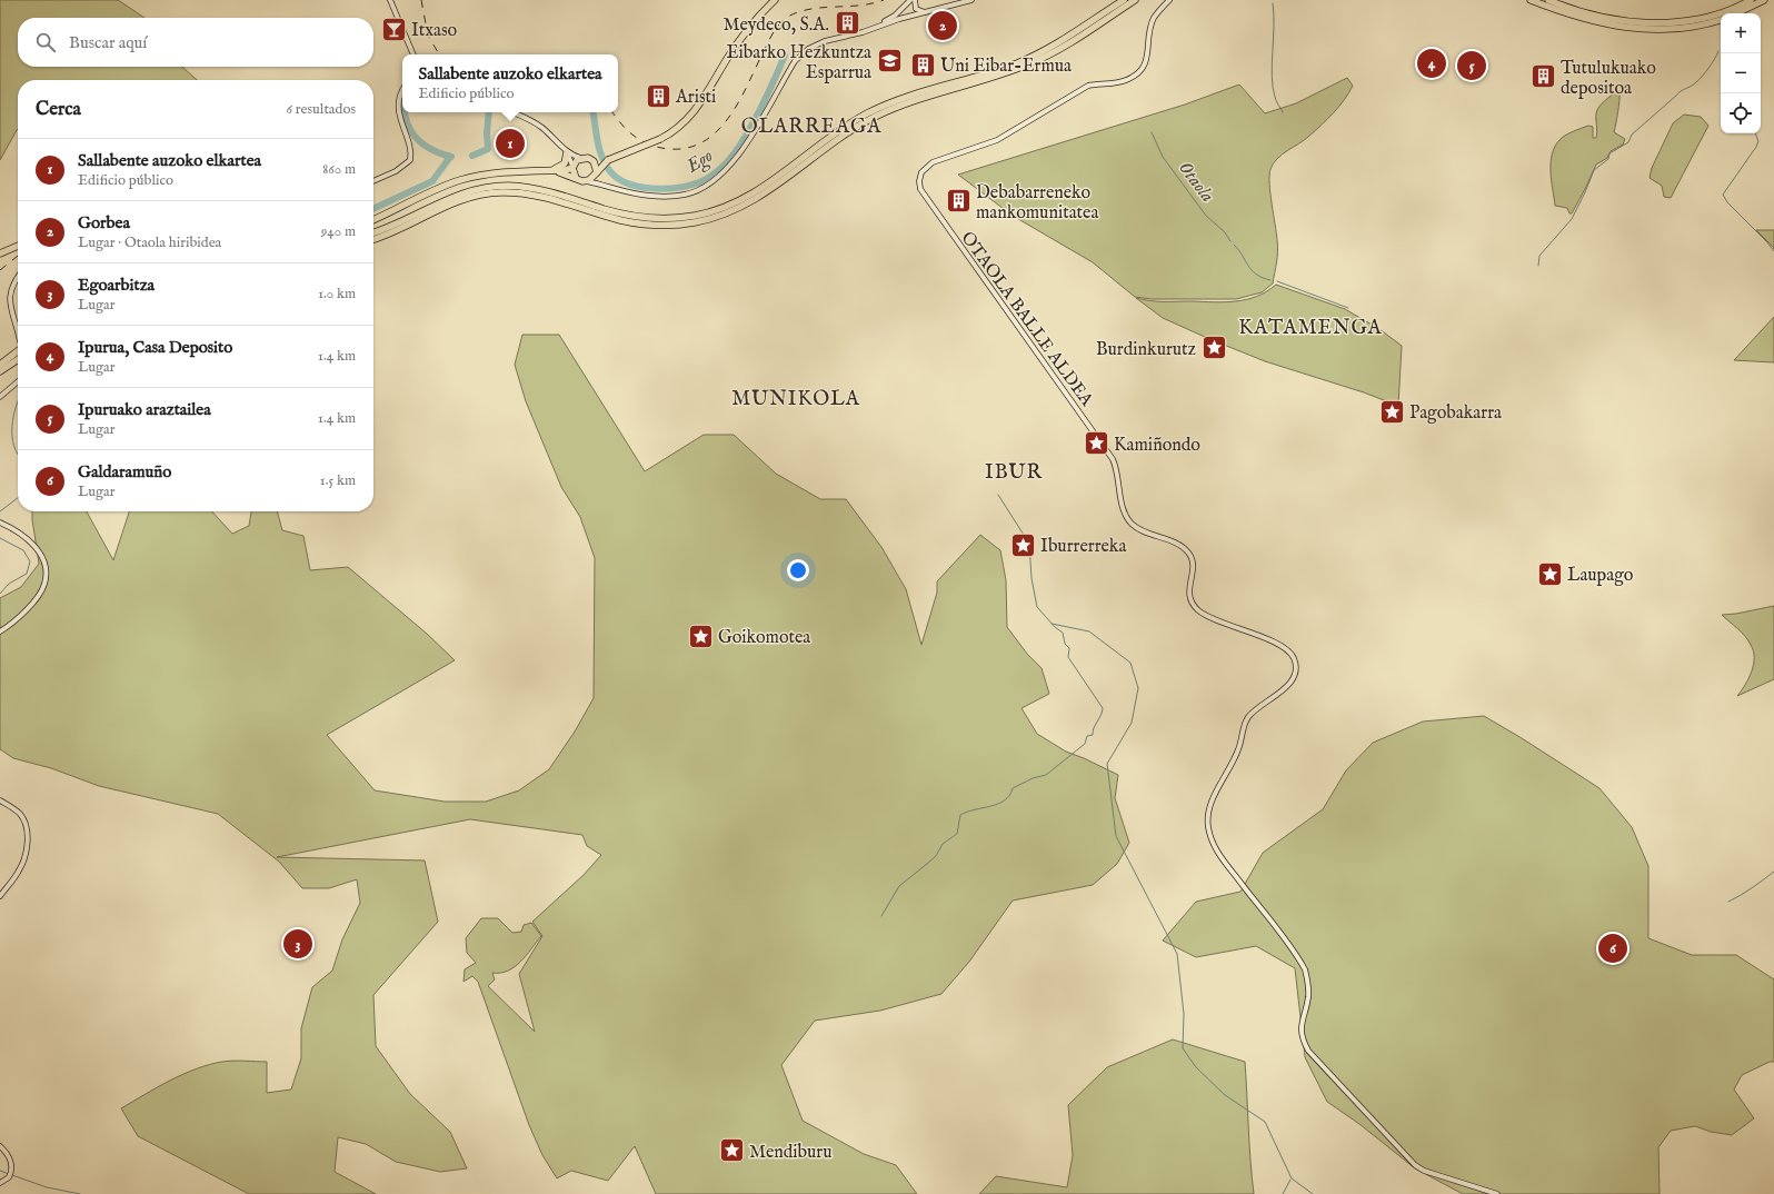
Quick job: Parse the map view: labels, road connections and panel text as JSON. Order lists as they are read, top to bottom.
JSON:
{
  "streets": {
    "main road": ["OTAOLA BALLE ALDEA"]
  },
  "districts": [
    "OLARREAGA",
    "KATAMENGA",
    "MUNIKOLA",
    "IBUR"
  ],
  "water": ["Ego", "Otaola"],
  "places": {
    "building": [
      "Meydeco, S.A.",
      "Uni Eibar-Ermua",
      "Tutulukuako depositoa",
      "Aristi",
      "Debabarreneko mankomunitatea"
    ],
    "bar": ["Itxaso"],
    "school or university": ["Eibarko Hezkuntza Esparrua"],
    "place": [
      "Burdinkurutz",
      "Pagobakarra",
      "Kamiñondo",
      "Iburrerreka",
      "Laupago",
      "Goikomotea",
      "Mendiburu"
    ]
  },
  "page": {
    "pins": [
      "2",
      "4",
      "5",
      "1",
      "3",
      "6"
    ],
    "map_buttons": ["+", "−"],
    "search": "Buscar aquí",
    "popup": ["Sallabente auzoko elkartea", "Edificio público"],
    "heading": ["Cerca", "6 resultados"],
    "list": [
      {
        "mark": "1",
        "name": "Sallabente auzoko elkartea",
        "note": "Edificio público",
        "value": "860 m"
      },
      {
        "mark": "2",
        "name": "Gorbea",
        "note": "Lugar · Otaola hiribidea",
        "value": "940 m"
      },
      {
        "mark": "3",
        "name": "Egoarbitza",
        "note": "Lugar",
        "value": "1.0 km"
      },
      {
        "mark": "4",
        "name": "Ipurua, Casa Deposito",
        "note": "Lugar",
        "value": "1.4 km"
      },
      {
        "mark": "5",
        "name": "Ipuruako araztailea",
        "note": "Lugar",
        "value": "1.4 km"
      },
      {
        "mark": "6",
        "name": "Galdaramuño",
        "note": "Lugar",
        "value": "1.5 km"
      }
    ]
  }
}
